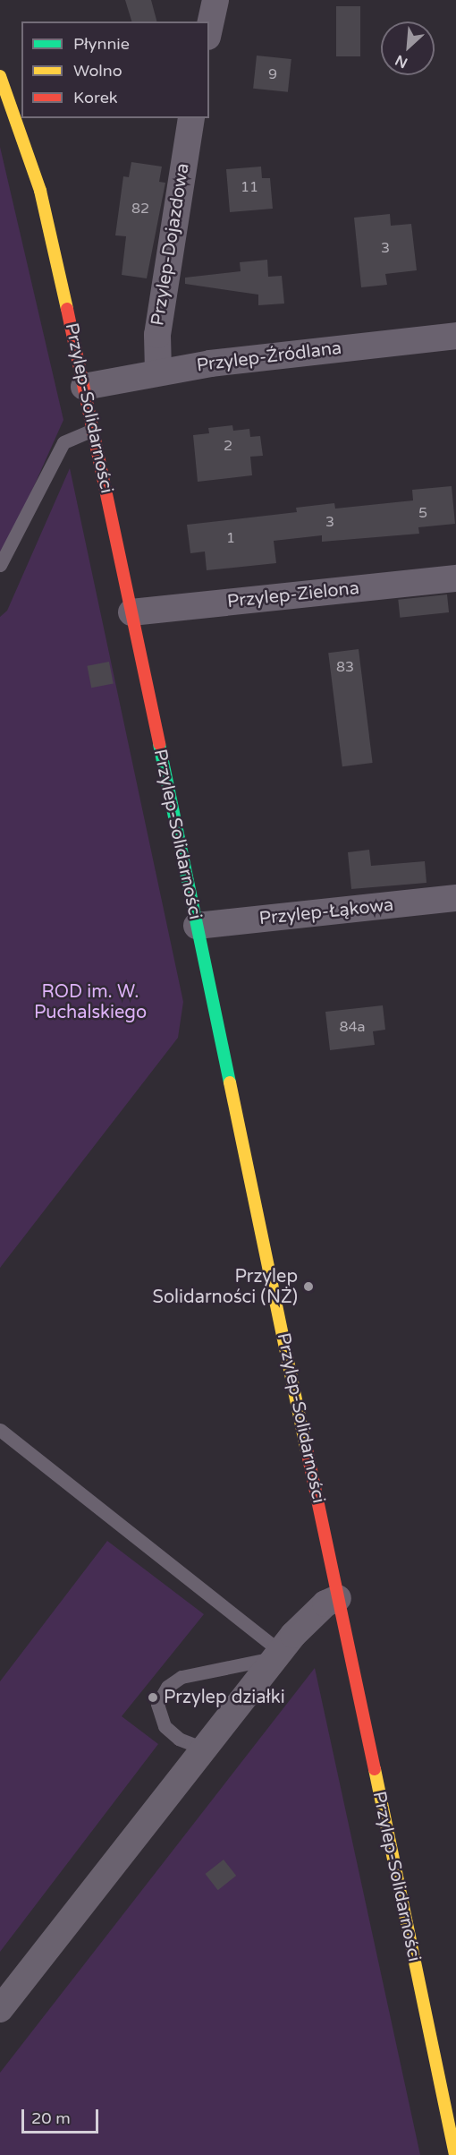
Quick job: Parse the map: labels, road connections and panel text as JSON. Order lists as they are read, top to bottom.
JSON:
{
  "streets": {
    "main road": ["Przylep-Solidarności"],
    "street": [
      "Przylep-Dojazdowa",
      "Przylep-Źródlana",
      "Przylep-Zielona",
      "Przylep-Łąkowa"
    ]
  },
  "crossings": [
    ["Przylep-Dojazdowa", "Przylep-Źródlana"],
    ["Przylep-Źródlana", "Przylep-Solidarności"],
    ["Przylep-Solidarności", "Przylep-Zielona"],
    ["Przylep-Solidarności", "Przylep-Łąkowa"]
  ],
  "parks": ["ROD im. W. Puchalskiego"],
  "places": ["Przylep Solidarności (NŻ)", "Przylep działki"],
  "house_numbers": [
    "9",
    "11",
    "82",
    "3",
    "2",
    "5",
    "3",
    "1",
    "83",
    "84a"
  ],
  "legend": ["Płynnie", "Wolno", "Korek"],
  "scale_bar": "20 m",
  "north": "bottom left"
}
